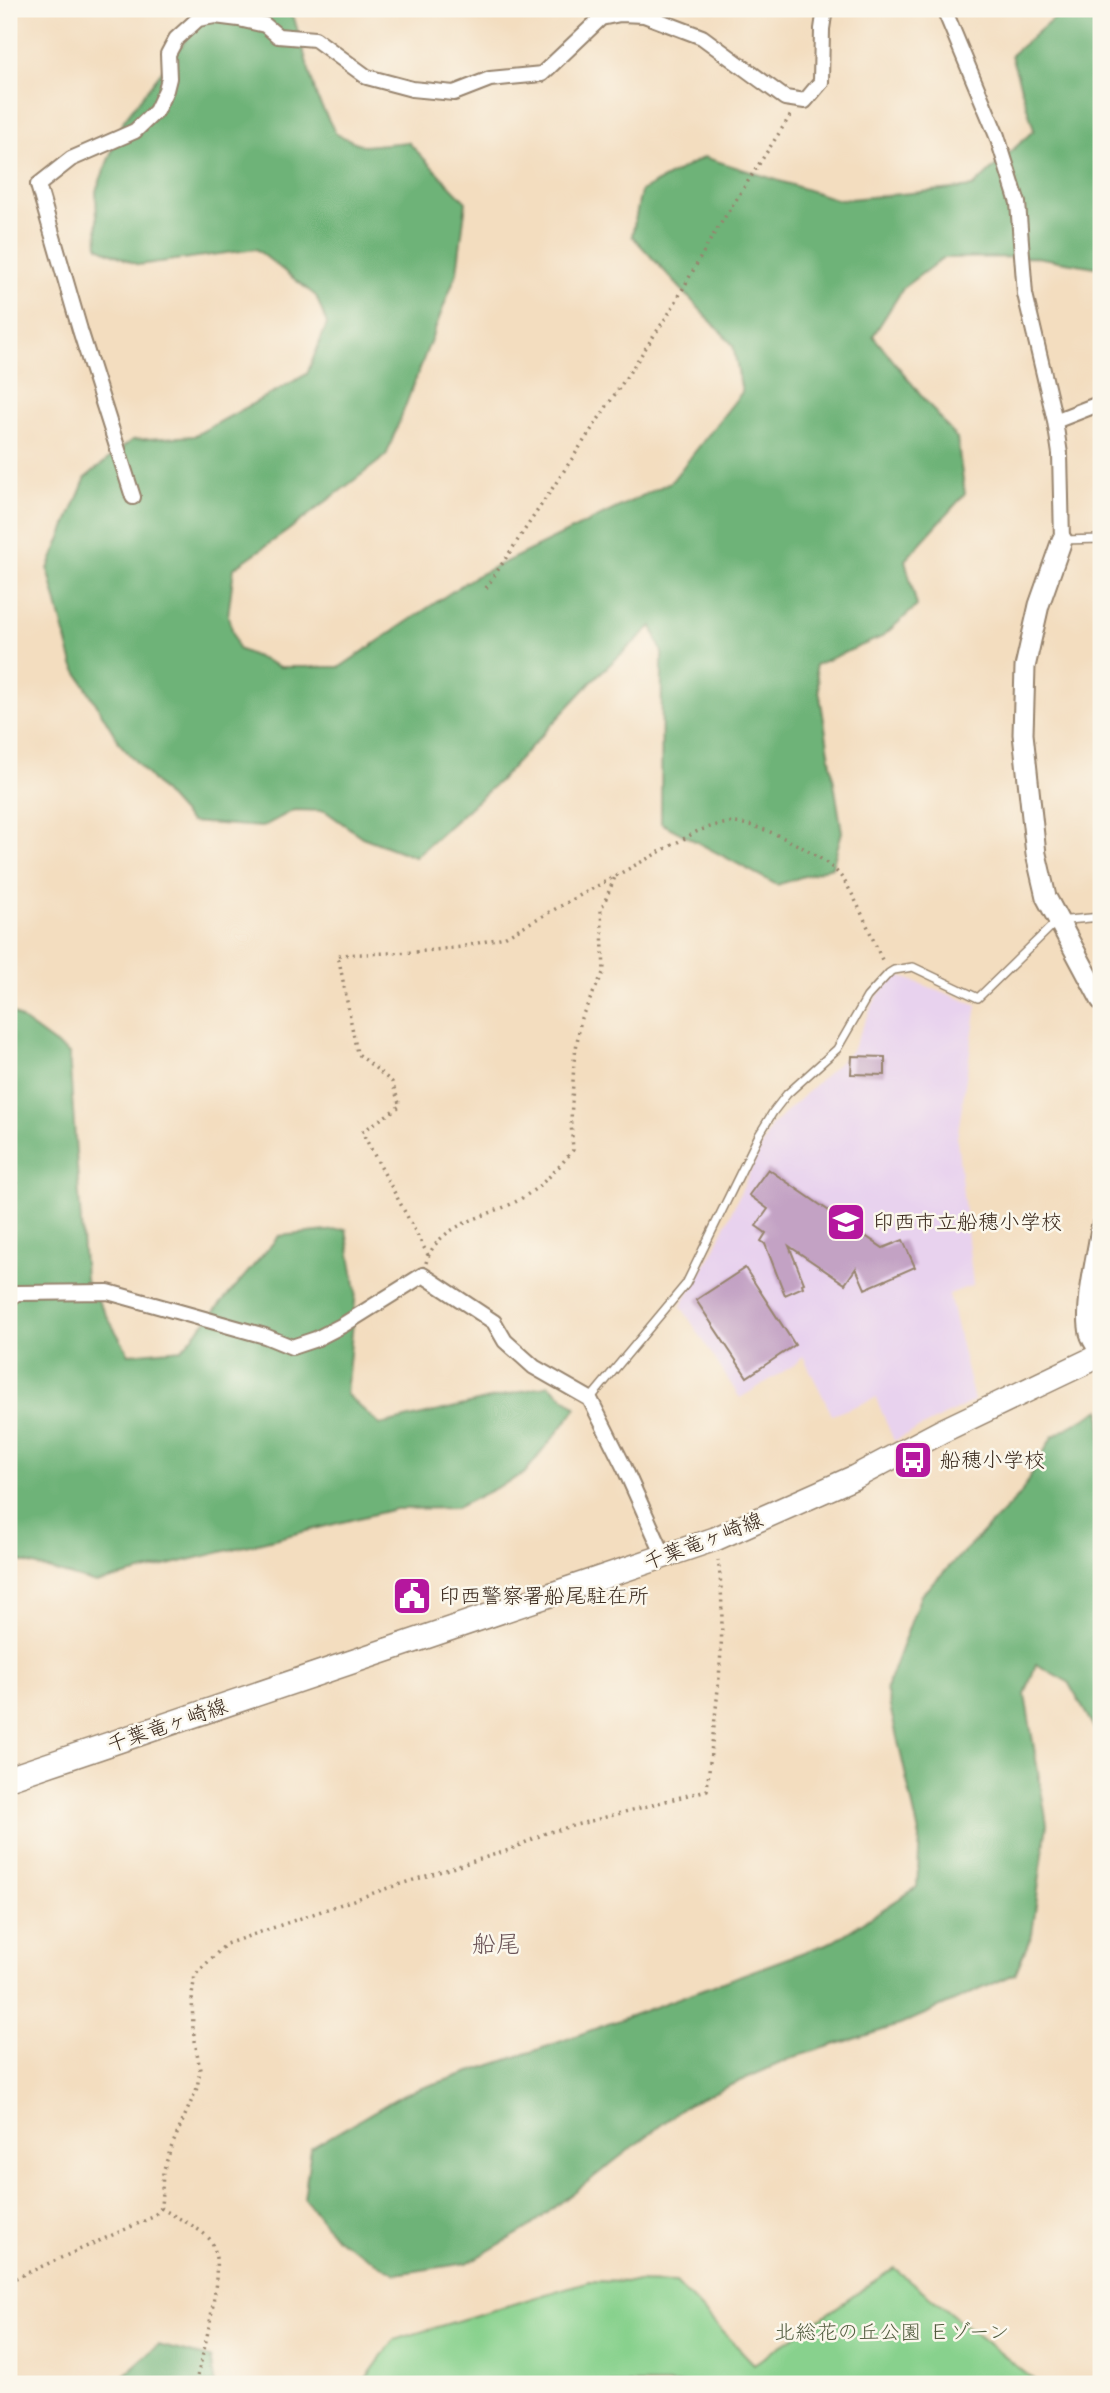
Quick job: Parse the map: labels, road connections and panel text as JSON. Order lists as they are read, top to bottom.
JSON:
{
  "streets": {
    "main road": ["千葉竜ヶ崎線"]
  },
  "districts": ["船尾"],
  "parks": ["北総花の丘公園 Ｅゾーン"],
  "places": {
    "school or university": ["印西市立船穂小学校"],
    "bus stop": ["船穂小学校"],
    "public building": ["印西警察署船尾駐在所"]
  }
}
